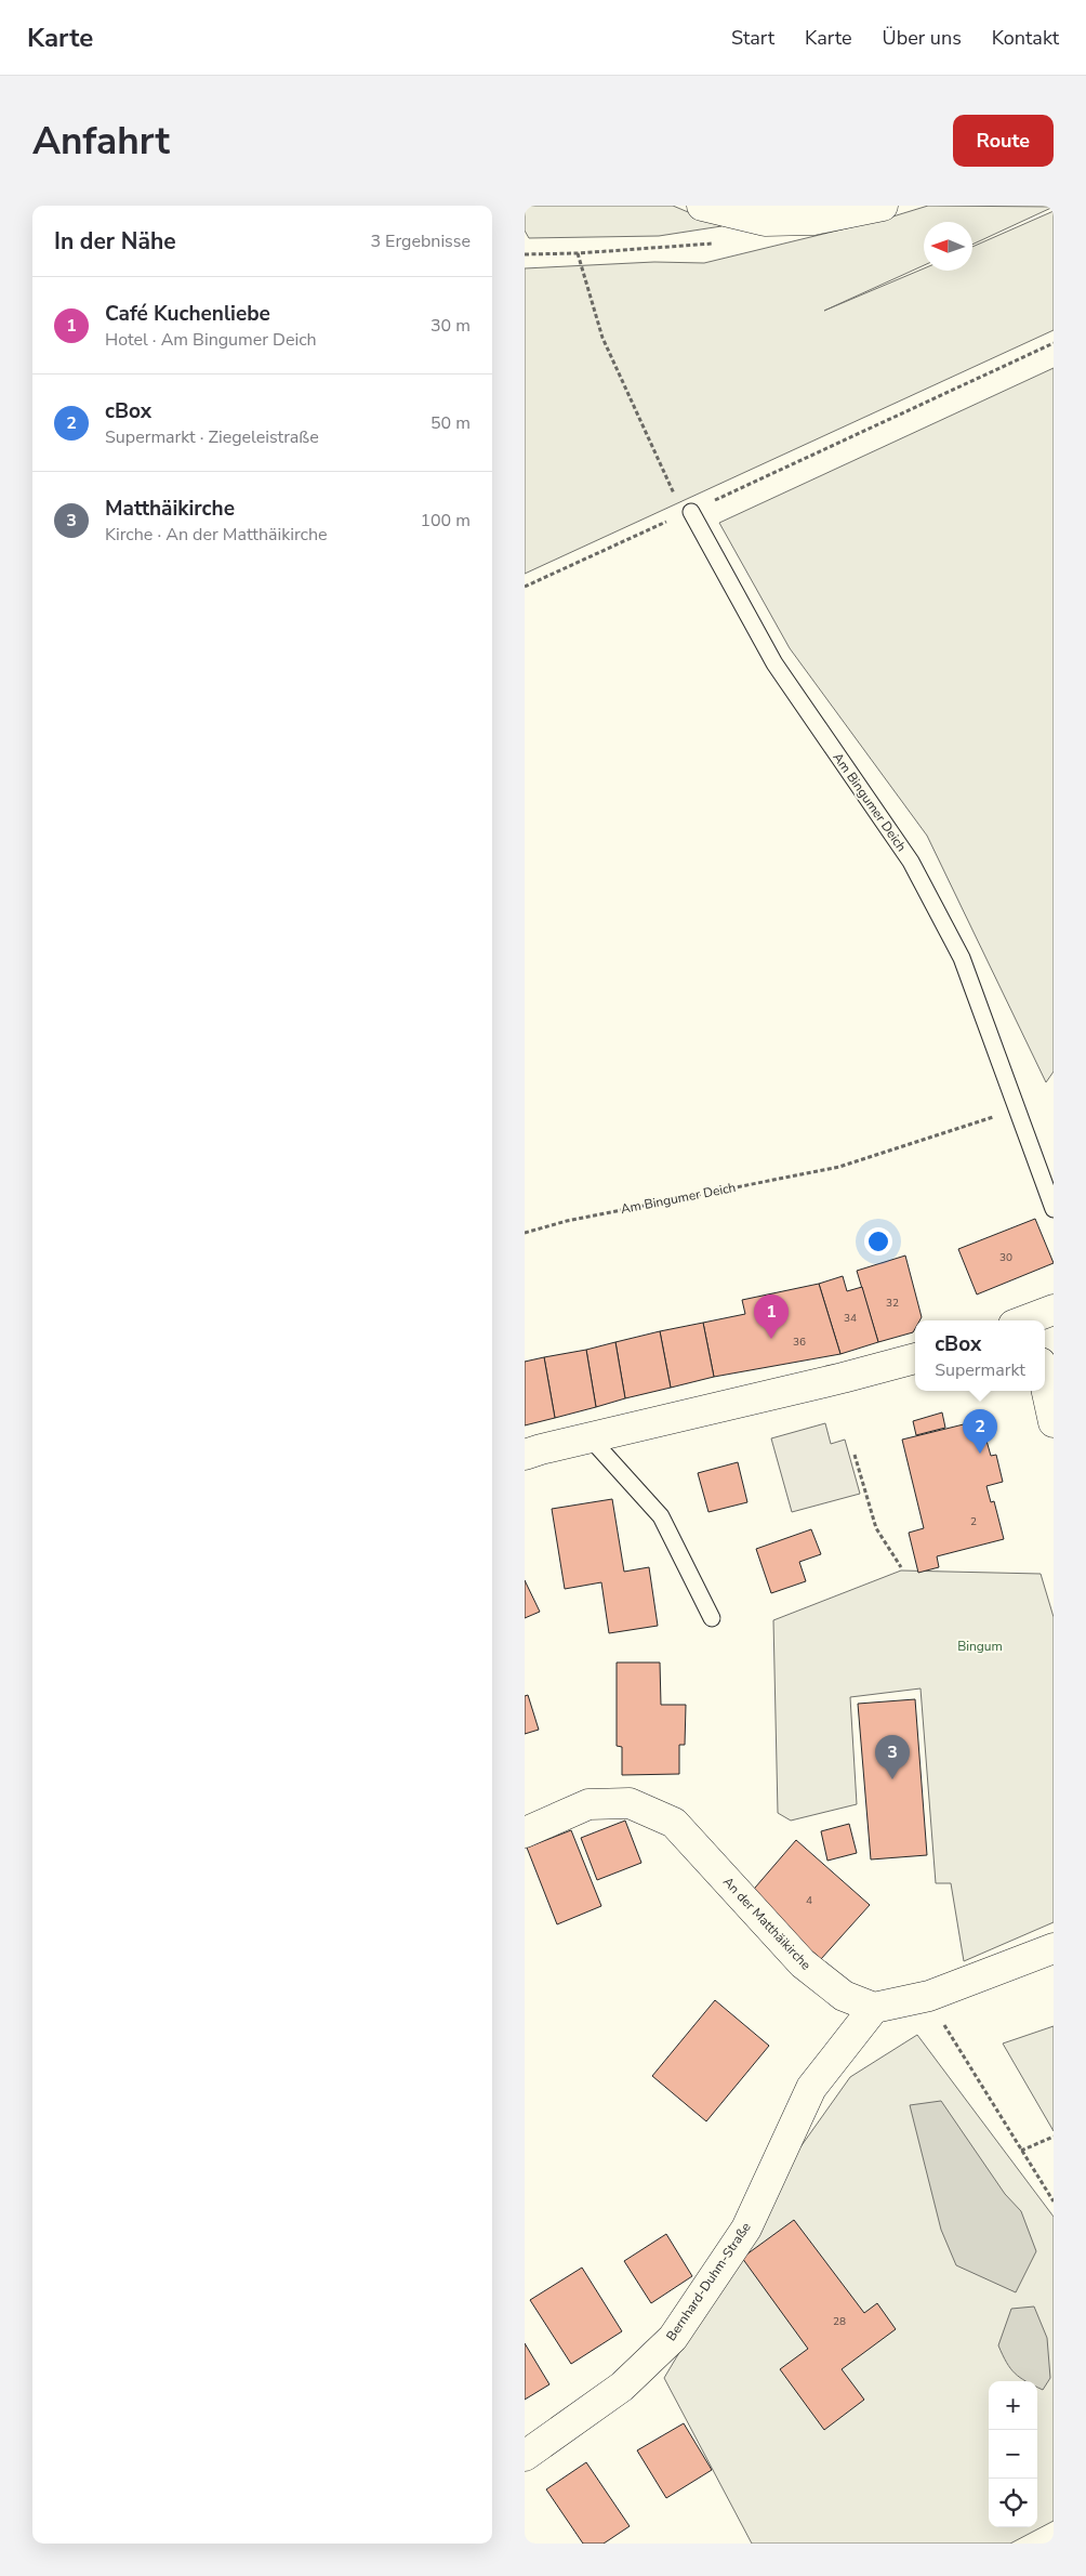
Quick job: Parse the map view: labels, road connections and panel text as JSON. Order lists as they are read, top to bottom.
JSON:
{
  "streets": {
    "street": ["An der Matthäikirche", "Bernhard-Duhm-Straße"],
    "lane": ["Am Bingumer Deich"]
  },
  "crossings": [
    ["An der Matthäikirche", "Bernhard-Duhm-Straße"]
  ],
  "parks": ["Bingum"],
  "house_numbers": [
    "30",
    "32",
    "34",
    "36",
    "2",
    "4",
    "28"
  ],
  "north": "left",
  "page": {
    "header": "Karte",
    "nav": [
      "Start",
      "Karte",
      "Über uns",
      "Kontakt"
    ],
    "buttons": "Route",
    "title": "Anfahrt",
    "heading": ["In der Nähe", "3 Ergebnisse"],
    "list": [
      {
        "mark": "1",
        "name": "Café Kuchenliebe",
        "note": "Hotel · Am Bingumer Deich",
        "value": "30 m"
      },
      {
        "mark": "2",
        "name": "cBox",
        "note": "Supermarkt · Ziegeleistraße",
        "value": "50 m"
      },
      {
        "mark": "3",
        "name": "Matthäikirche",
        "note": "Kirche · An der Matthäikirche",
        "value": "100 m"
      }
    ],
    "pins": ["1", "2", "3"],
    "popup": ["cBox", "Supermarkt"],
    "map_buttons": ["+", "−"]
  }
}
